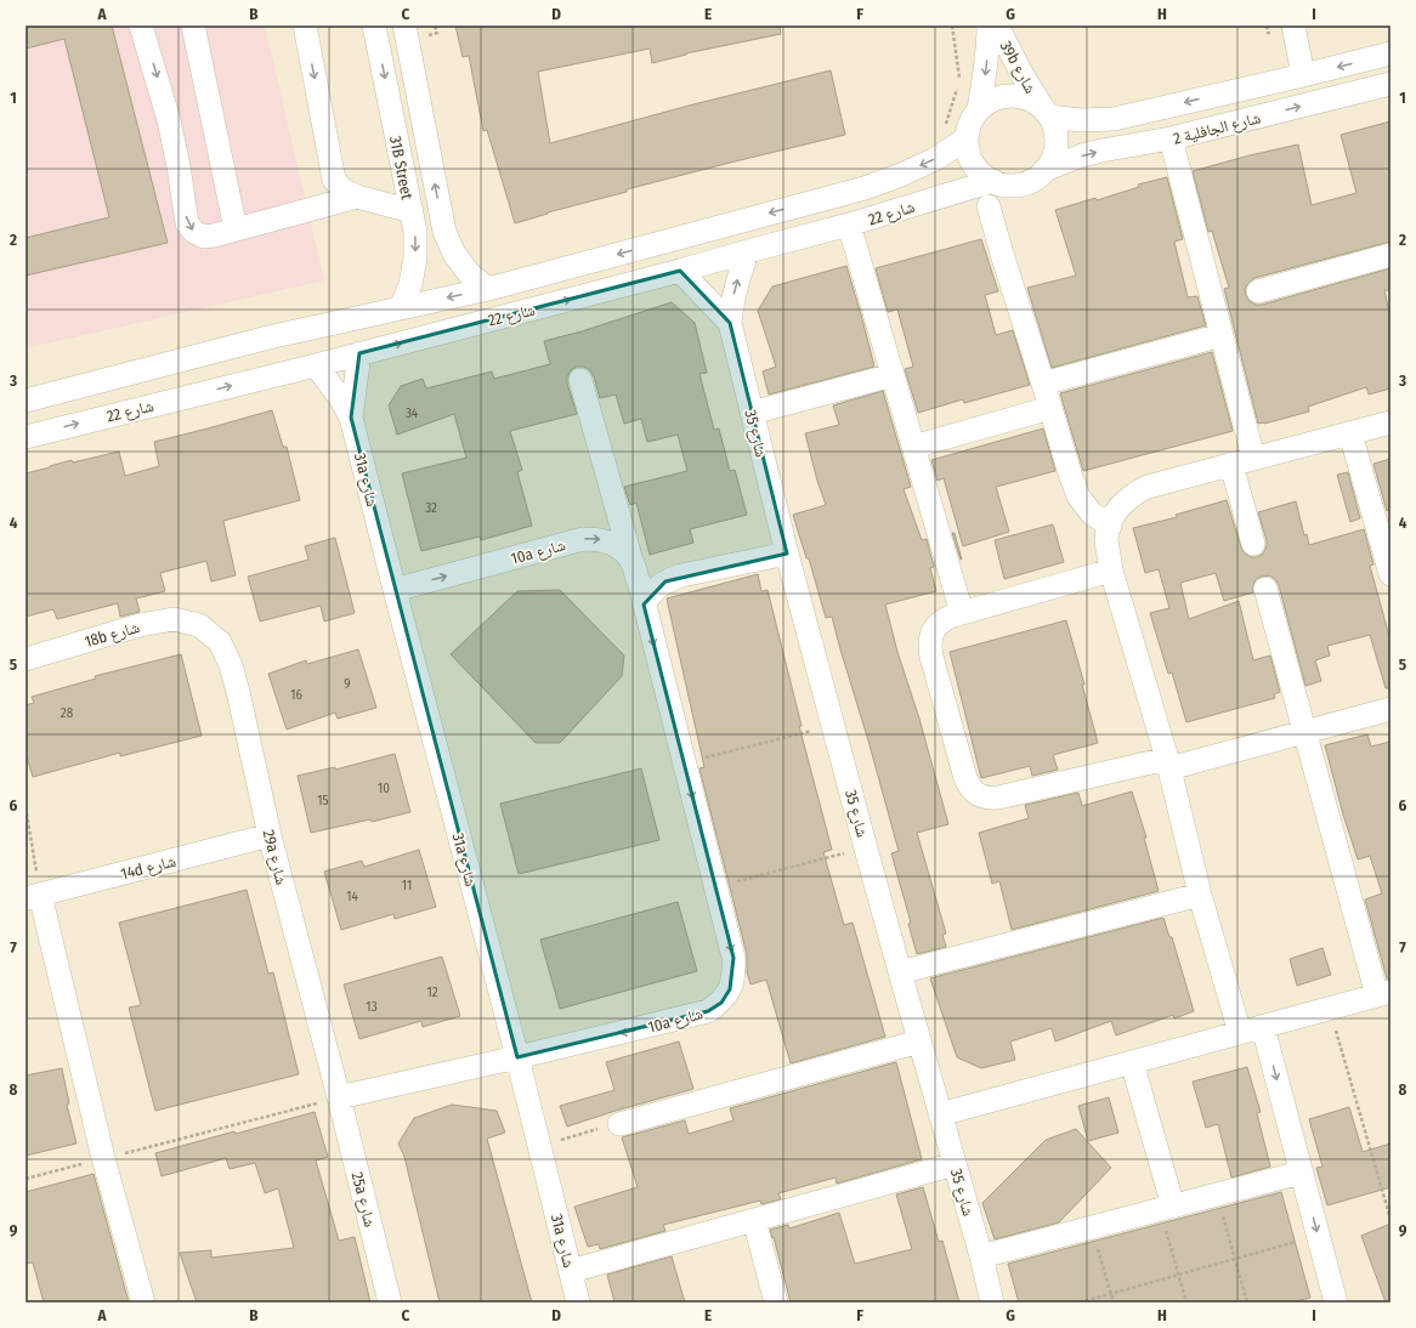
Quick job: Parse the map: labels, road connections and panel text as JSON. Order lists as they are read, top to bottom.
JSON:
{
  "streets": {
    "street": [
      "39b شارع",
      "شارع الجافلية 2",
      "31B Street",
      "شارع 22",
      "شارع 35",
      "31a شارع",
      "10a شارع",
      "18b شارع",
      "29a شارع",
      "14d شارع",
      "25a شارع"
    ]
  },
  "crossings": [
    ["39b شارع", "شارع الجافلية 2"],
    ["39b شارع", "شارع 22"],
    ["شارع الجافلية 2", "شارع 22"],
    ["31B Street", "شارع 22"],
    ["شارع 22", "شارع 35"],
    ["شارع 22", "31a شارع"],
    ["31a شارع", "10a شارع"],
    ["10a شارع", "29a شارع"],
    ["10a شارع", "25a شارع"],
    ["18b شارع", "29a شارع"],
    ["29a شارع", "14d شارع"],
    ["29a شارع", "25a شارع"]
  ],
  "one_way": ["39b شارع"],
  "house_numbers": [
    "34",
    "32",
    "9",
    "16",
    "28",
    "10",
    "15",
    "11",
    "14",
    "12",
    "13"
  ],
  "grid": {
    "columns": [
      "A",
      "B",
      "C",
      "D",
      "E",
      "F",
      "G",
      "H",
      "I"
    ],
    "rows": [
      "1",
      "2",
      "3",
      "4",
      "5",
      "6",
      "7",
      "8",
      "9"
    ]
  }
}
